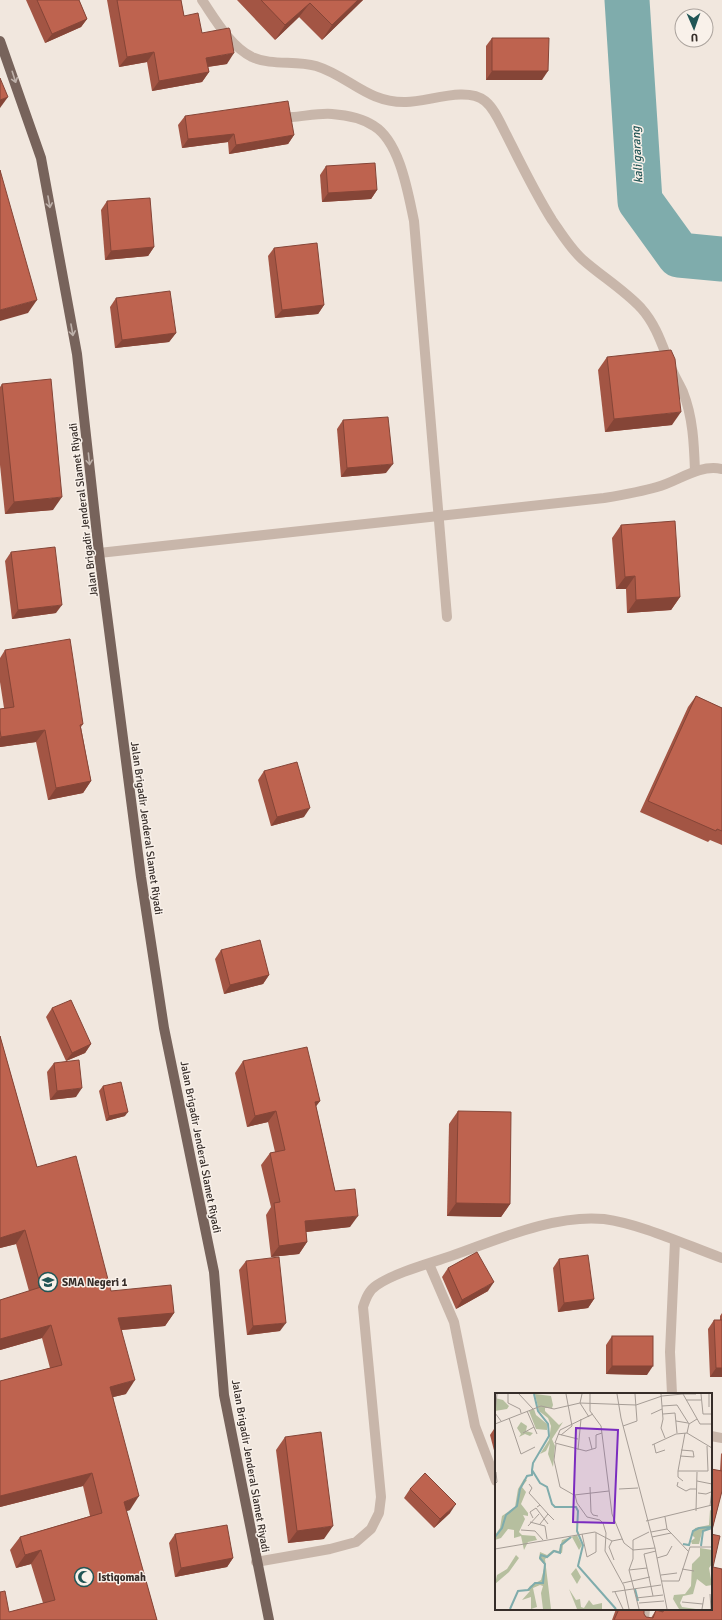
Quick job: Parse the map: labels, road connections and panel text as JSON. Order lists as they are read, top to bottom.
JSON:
{
  "streets": {
    "main road": ["Jalan Brigadir Jenderal Slamet Riyadi"]
  },
  "water": ["kali garang"],
  "places": {
    "school or university": ["SMA Negeri 1"],
    "mosque": ["Istiqomah"]
  },
  "north": "bottom"
}
